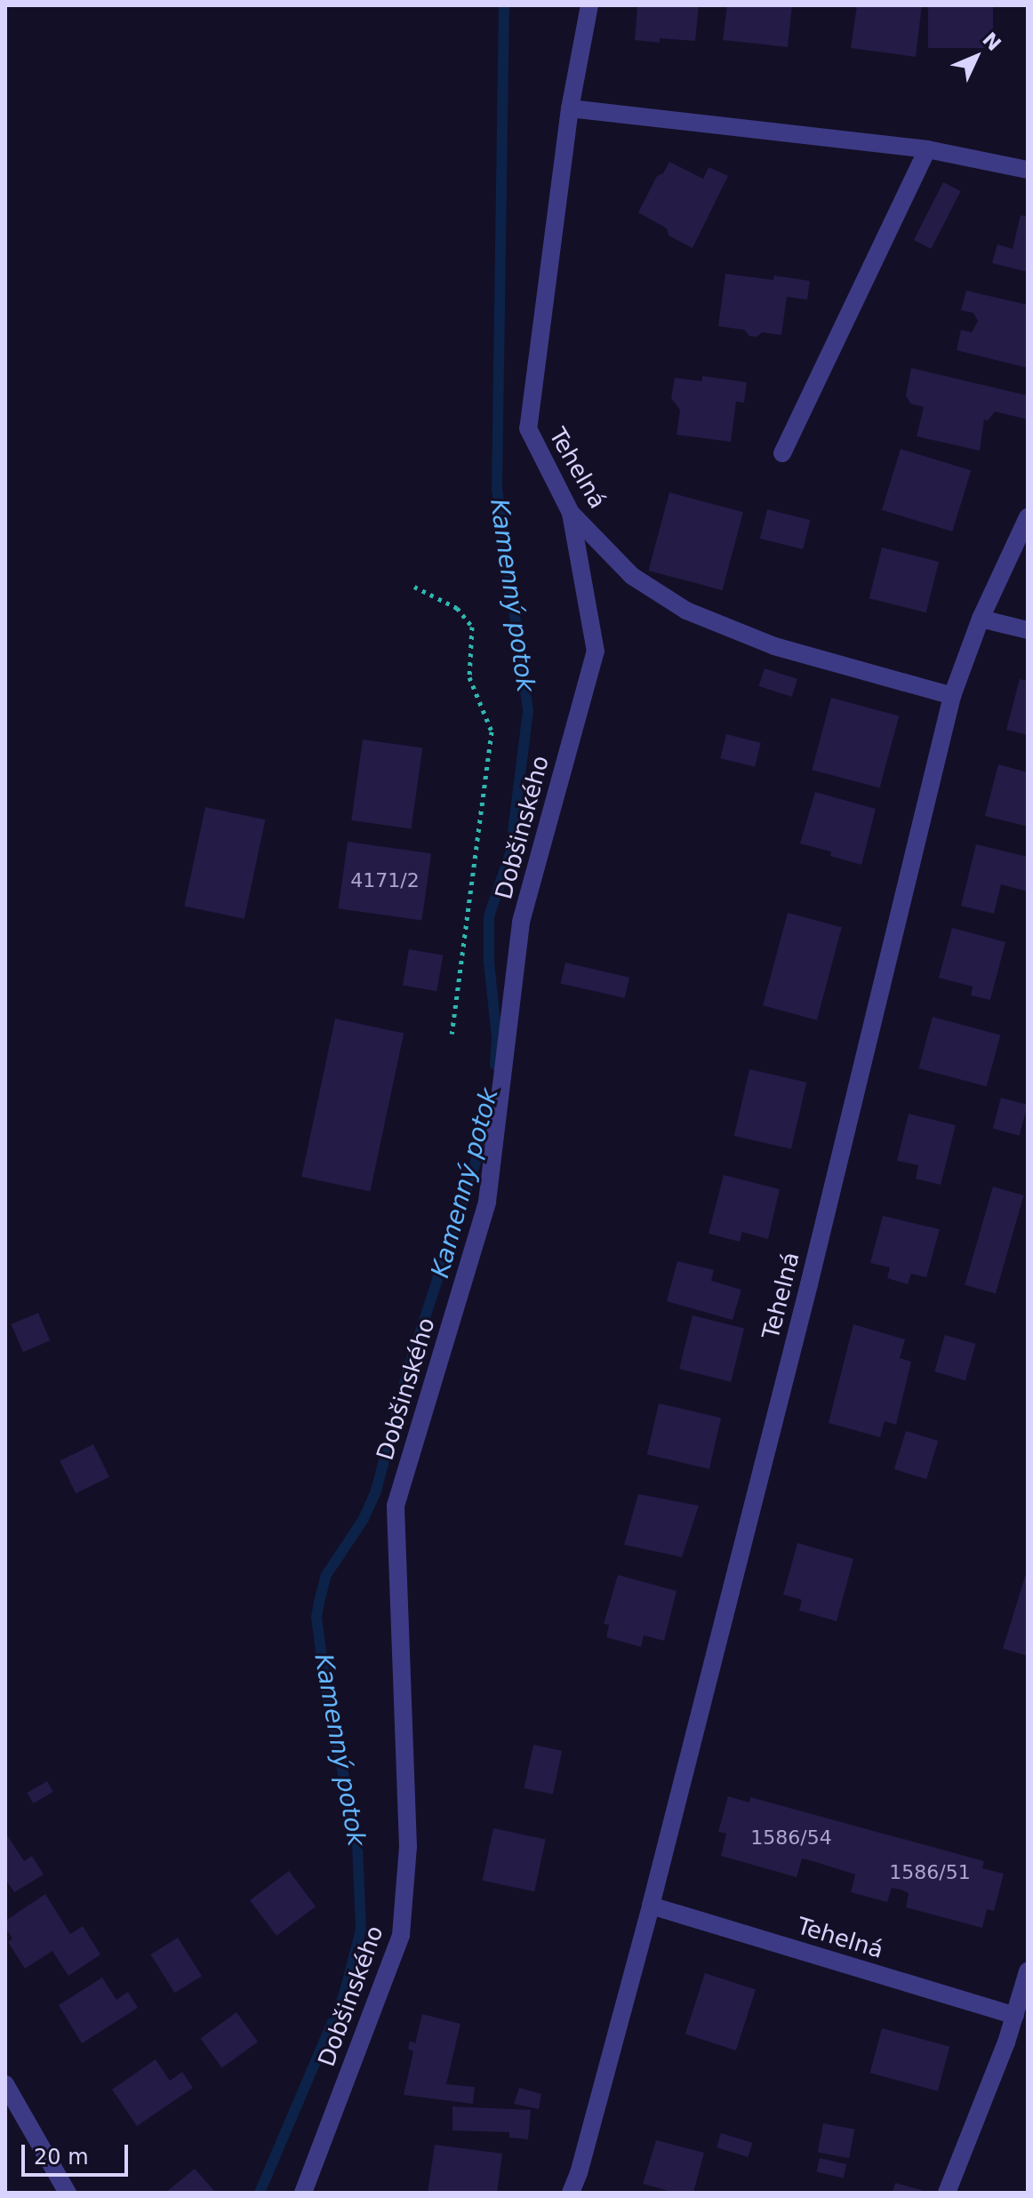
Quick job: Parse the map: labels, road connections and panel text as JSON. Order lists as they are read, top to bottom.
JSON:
{
  "streets": {
    "street": ["Tehelná", "Dobšinského"]
  },
  "crossings": [
    ["Tehelná", "Dobšinského"]
  ],
  "water": ["Kamenný potok"],
  "house_numbers": ["4171/2", "1586/54", "1586/51"],
  "scale_bar": "20 m",
  "north": "top right"
}
